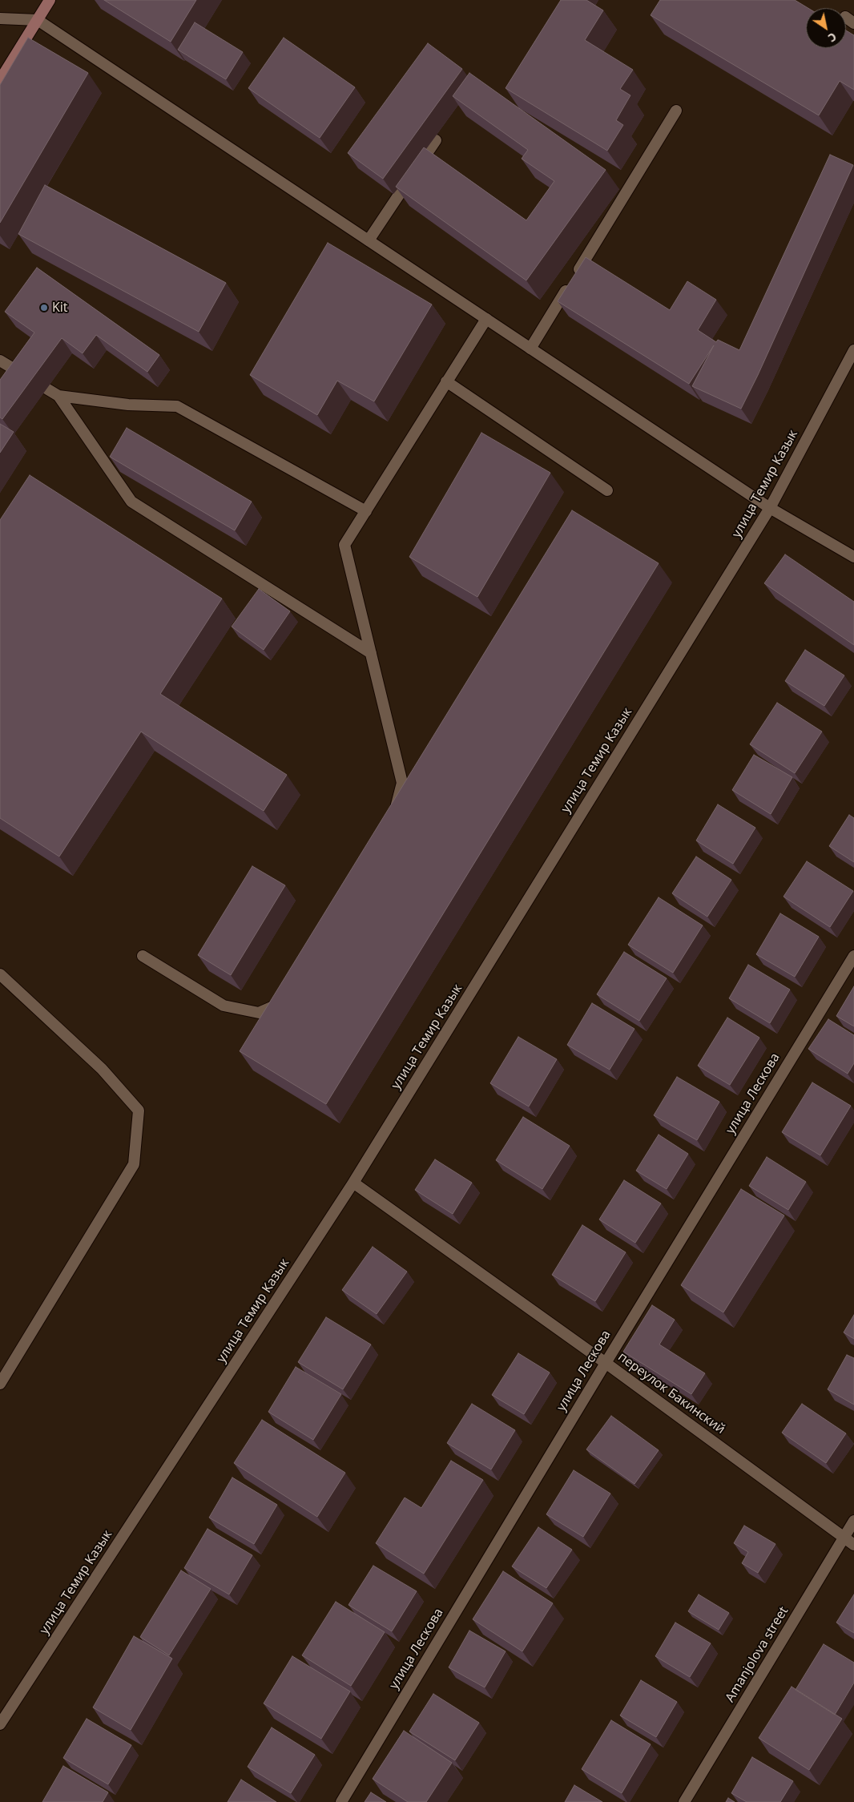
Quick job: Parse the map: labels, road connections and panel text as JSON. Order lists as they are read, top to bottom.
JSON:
{
  "streets": {
    "street": [
      "улица Темир Казык",
      "улица Лескова",
      "переулок Бакинский",
      "Amanjolova street"
    ]
  },
  "crossings": [
    ["улица Темир Казык", "переулок Бакинский"],
    ["улица Лескова", "переулок Бакинский"],
    ["переулок Бакинский", "Amanjolova street"]
  ],
  "places": ["Kit"],
  "north": "bottom right"
}
